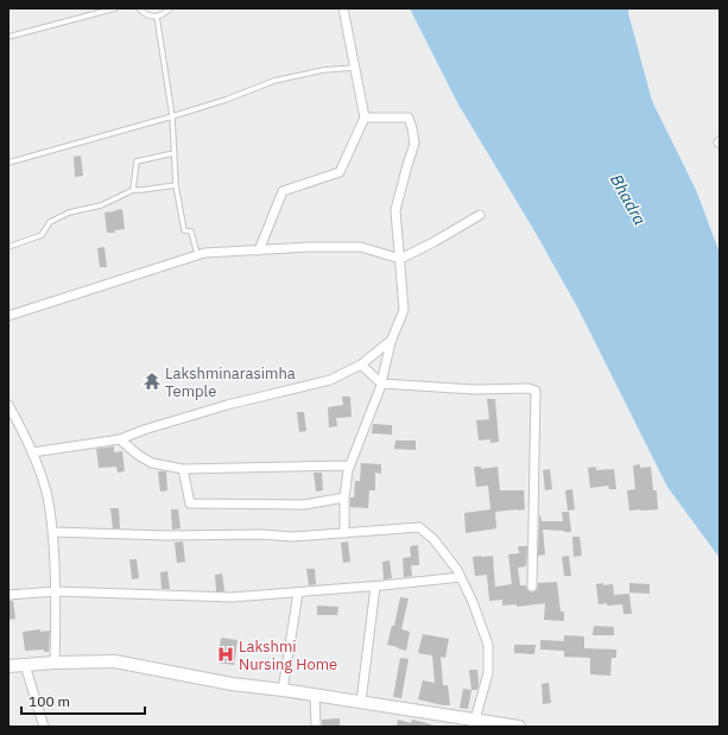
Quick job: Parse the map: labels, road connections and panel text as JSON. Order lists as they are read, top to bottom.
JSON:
{
  "water": ["Bhadra"],
  "places": {
    "temple": ["Lakshminarasimha Temple"],
    "hospital": ["Lakshmi Nursing Home"]
  },
  "scale_bar": "100 m"
}
